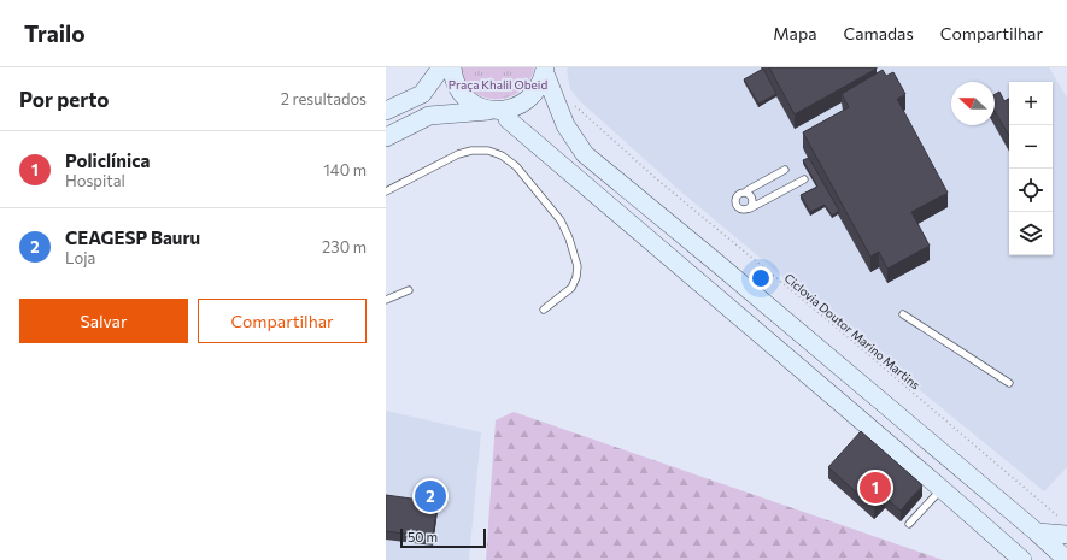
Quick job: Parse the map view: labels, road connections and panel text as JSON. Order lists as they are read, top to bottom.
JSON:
{
  "streets": {
    "path": ["Ciclovia Doutor Marino Martins"]
  },
  "parks": ["Praça Khalil Obeid"],
  "scale_bar": "50 m",
  "north": "left",
  "page": {
    "header": "Trailo",
    "nav": ["Mapa", "Camadas", "Compartilhar"],
    "heading": ["Por perto", "2 resultados"],
    "map_buttons": ["+", "−"],
    "list": [
      {
        "mark": "1",
        "name": "Policlínica",
        "note": "Hospital",
        "value": "140 m"
      },
      {
        "mark": "2",
        "name": "CEAGESP Bauru",
        "note": "Loja",
        "value": "230 m"
      }
    ],
    "buttons": ["Salvar", "Compartilhar"],
    "pins": ["1", "2"],
    "scale": "50 m"
  }
}
